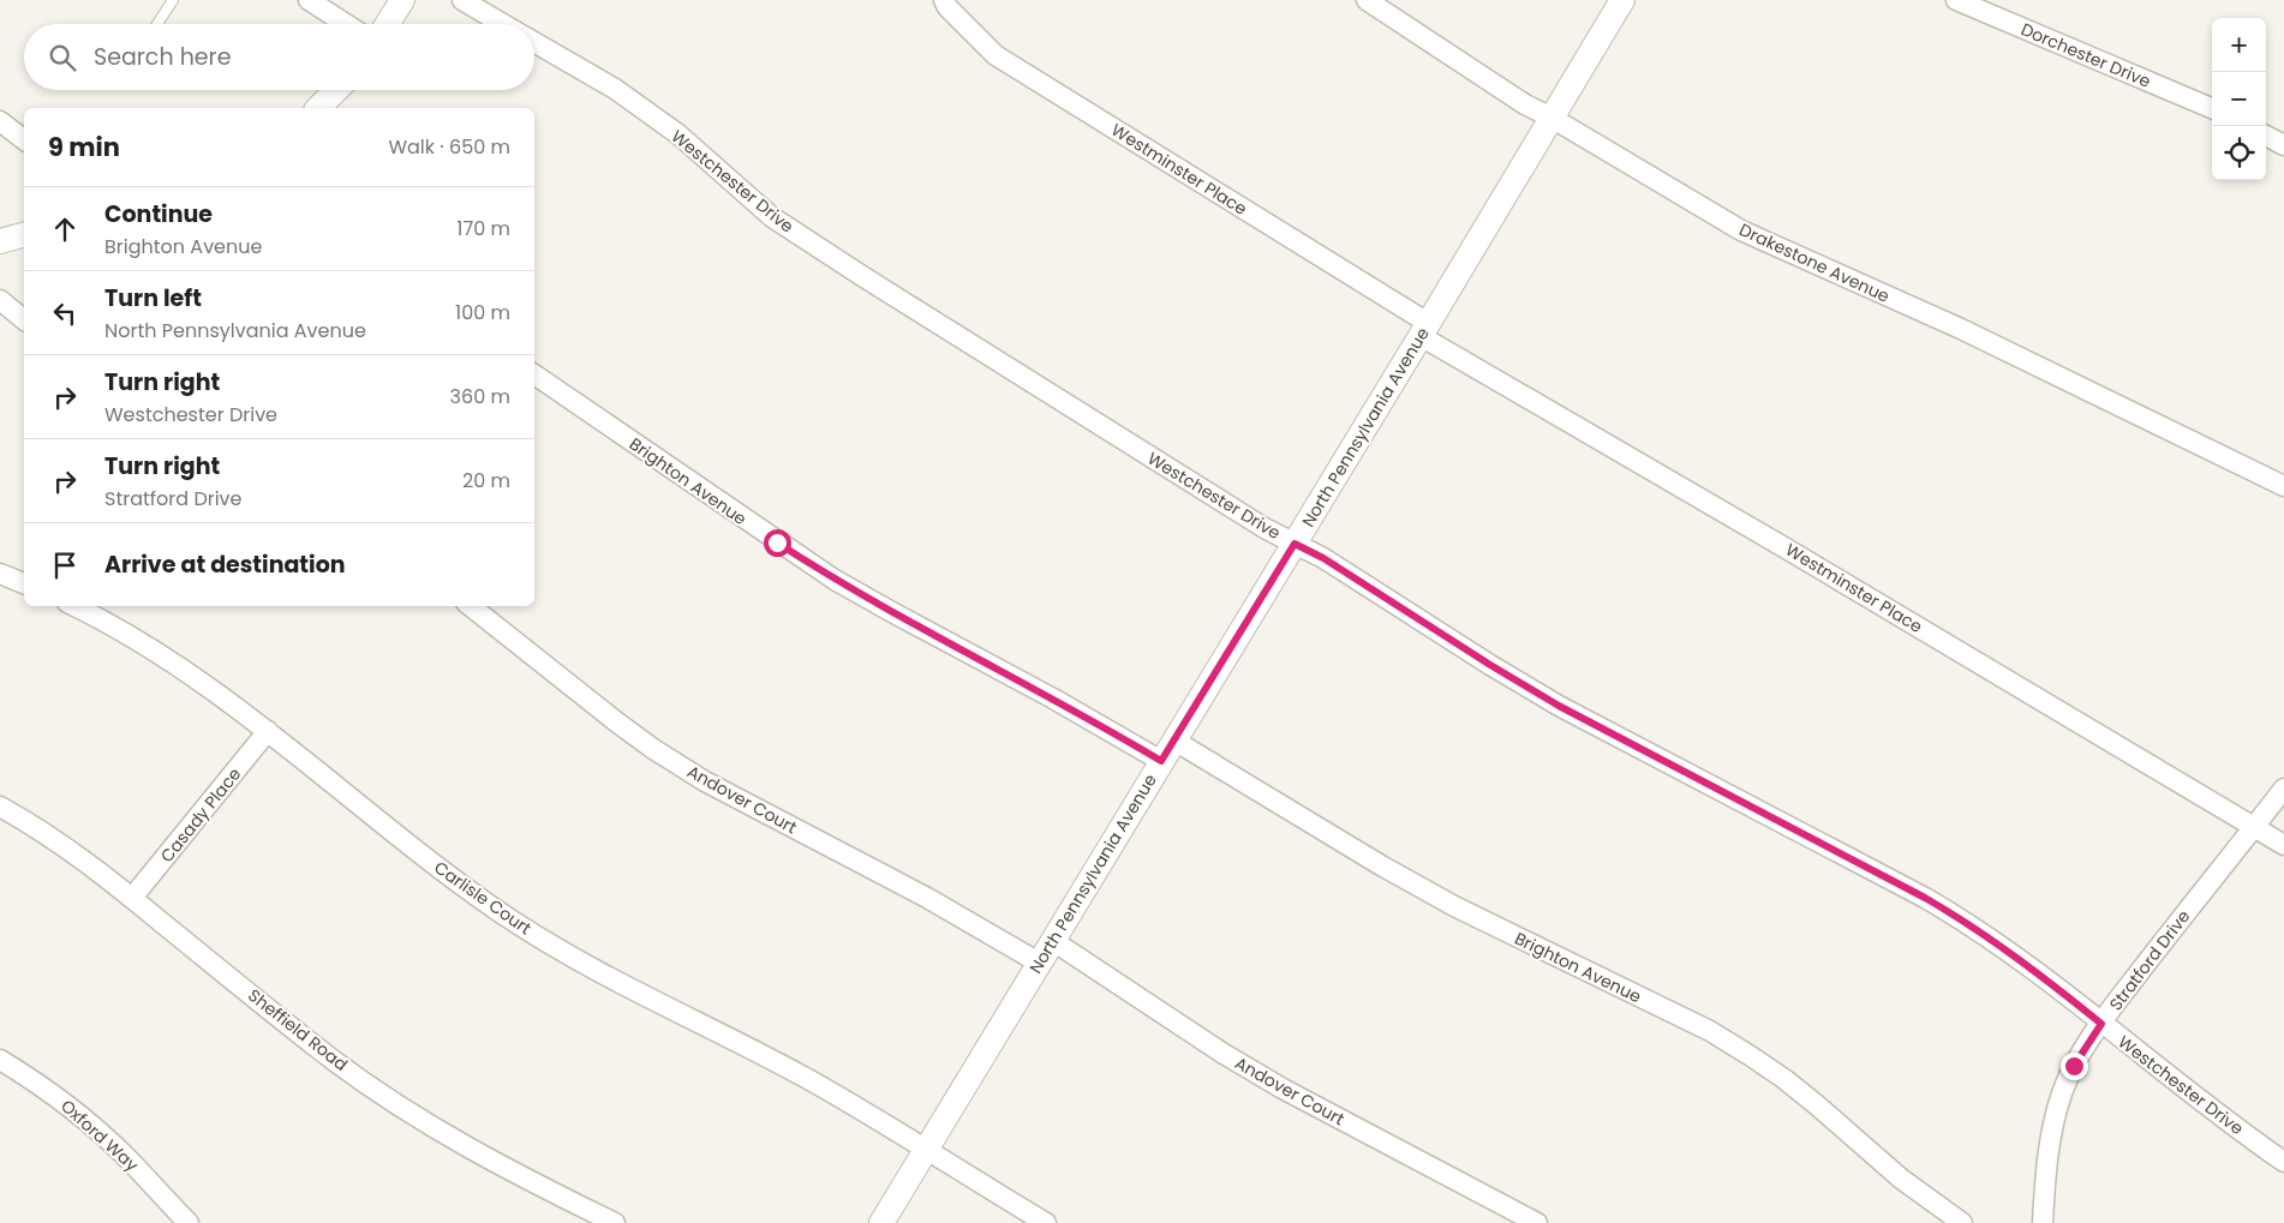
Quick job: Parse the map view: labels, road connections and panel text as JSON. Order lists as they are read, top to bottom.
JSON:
{
  "streets": {
    "street": [
      "Dorchester Drive",
      "Westminster Place",
      "Westchester Drive",
      "Drakestone Avenue",
      "North Pennsylvania Avenue",
      "Brighton Avenue",
      "Andover Court",
      "Casady Place",
      "Carlisle Court",
      "Stratford Drive",
      "Sheffield Road",
      "Oxford Way"
    ]
  },
  "crossings": [
    ["Westminster Place", "North Pennsylvania Avenue"],
    ["Westminster Place", "Stratford Drive"],
    ["Westchester Drive", "North Pennsylvania Avenue"],
    ["Westchester Drive", "Stratford Drive"],
    ["Drakestone Avenue", "North Pennsylvania Avenue"],
    ["North Pennsylvania Avenue", "Brighton Avenue"],
    ["North Pennsylvania Avenue", "Andover Court"],
    ["North Pennsylvania Avenue", "Carlisle Court"],
    ["Casady Place", "Carlisle Court"],
    ["Casady Place", "Sheffield Road"]
  ],
  "page": {
    "map_buttons": ["+", "−"],
    "search": "Search here",
    "heading": ["9 min", "Walk · 650 m"],
    "list": [
      ["Continue", "Brighton Avenue", "170 m"],
      ["Turn left", "North Pennsylvania Avenue", "100 m"],
      ["Turn right", "Westchester Drive", "360 m"],
      ["Turn right", "Stratford Drive", "20 m"],
      "Arrive at destination"
    ]
  }
}
